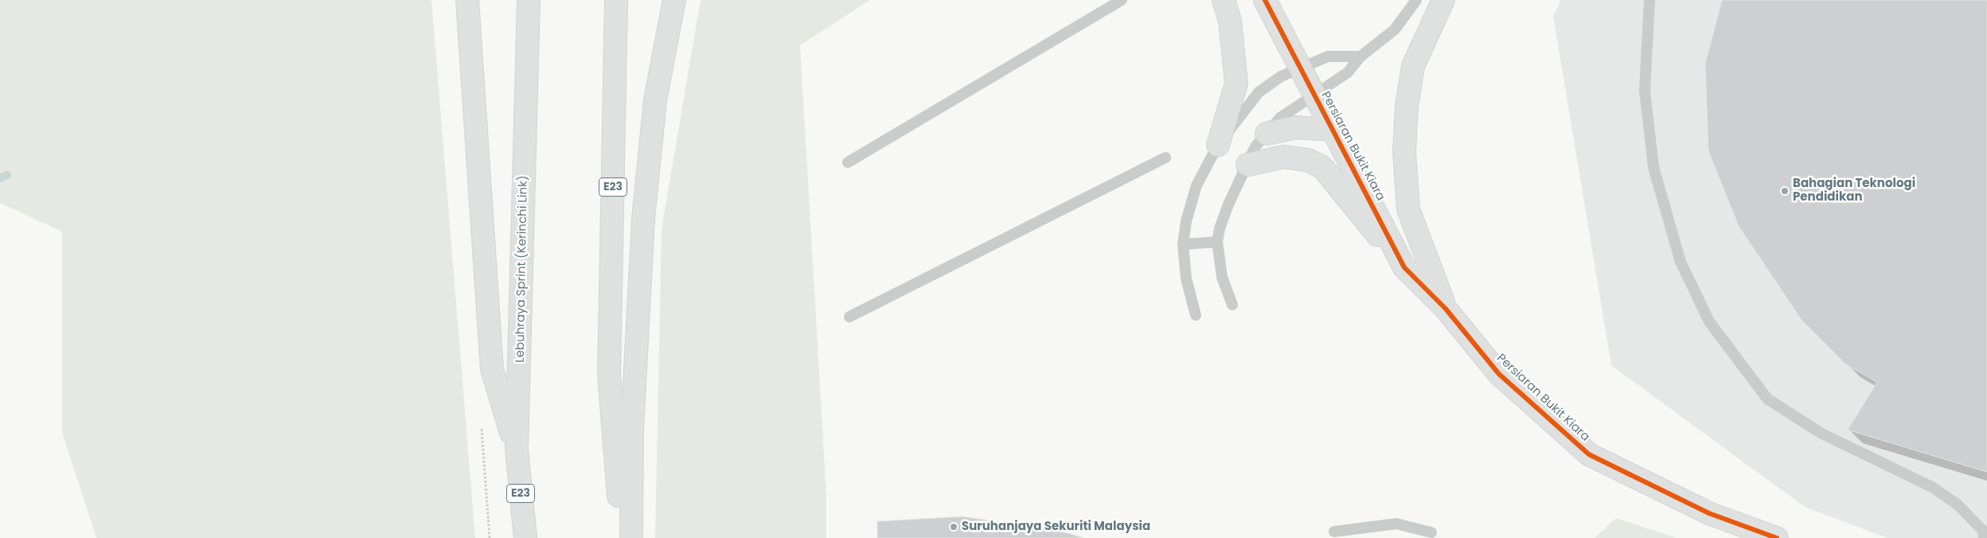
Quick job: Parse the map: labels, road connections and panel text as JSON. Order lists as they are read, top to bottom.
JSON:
{
  "streets": {
    "main road": ["Persiaran Bukit Kiara", "E23", "Lebuhraya Sprint (Kerinchi Link)"]
  },
  "places": ["Bahagian Teknologi Pendidikan", "Suruhanjaya Sekuriti Malaysia"]
}
